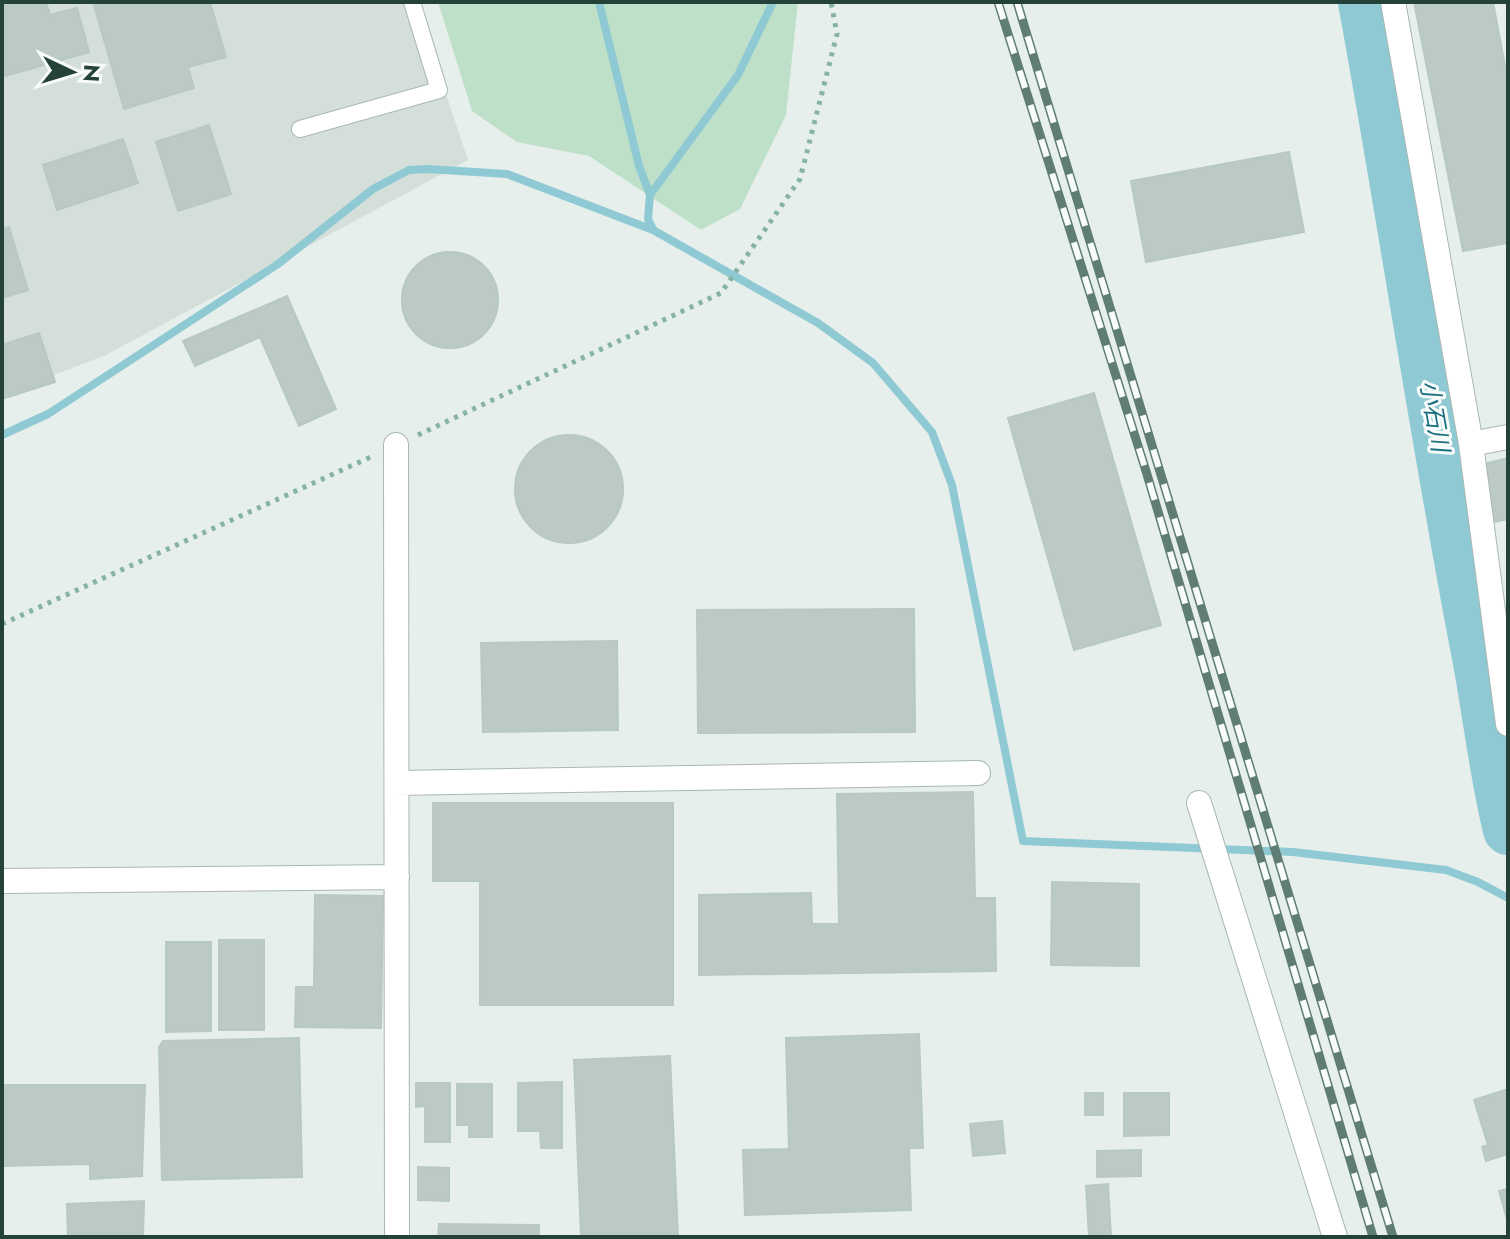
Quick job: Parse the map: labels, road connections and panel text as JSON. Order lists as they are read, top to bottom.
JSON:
{
  "water": ["小石川"],
  "north": "right"
}
